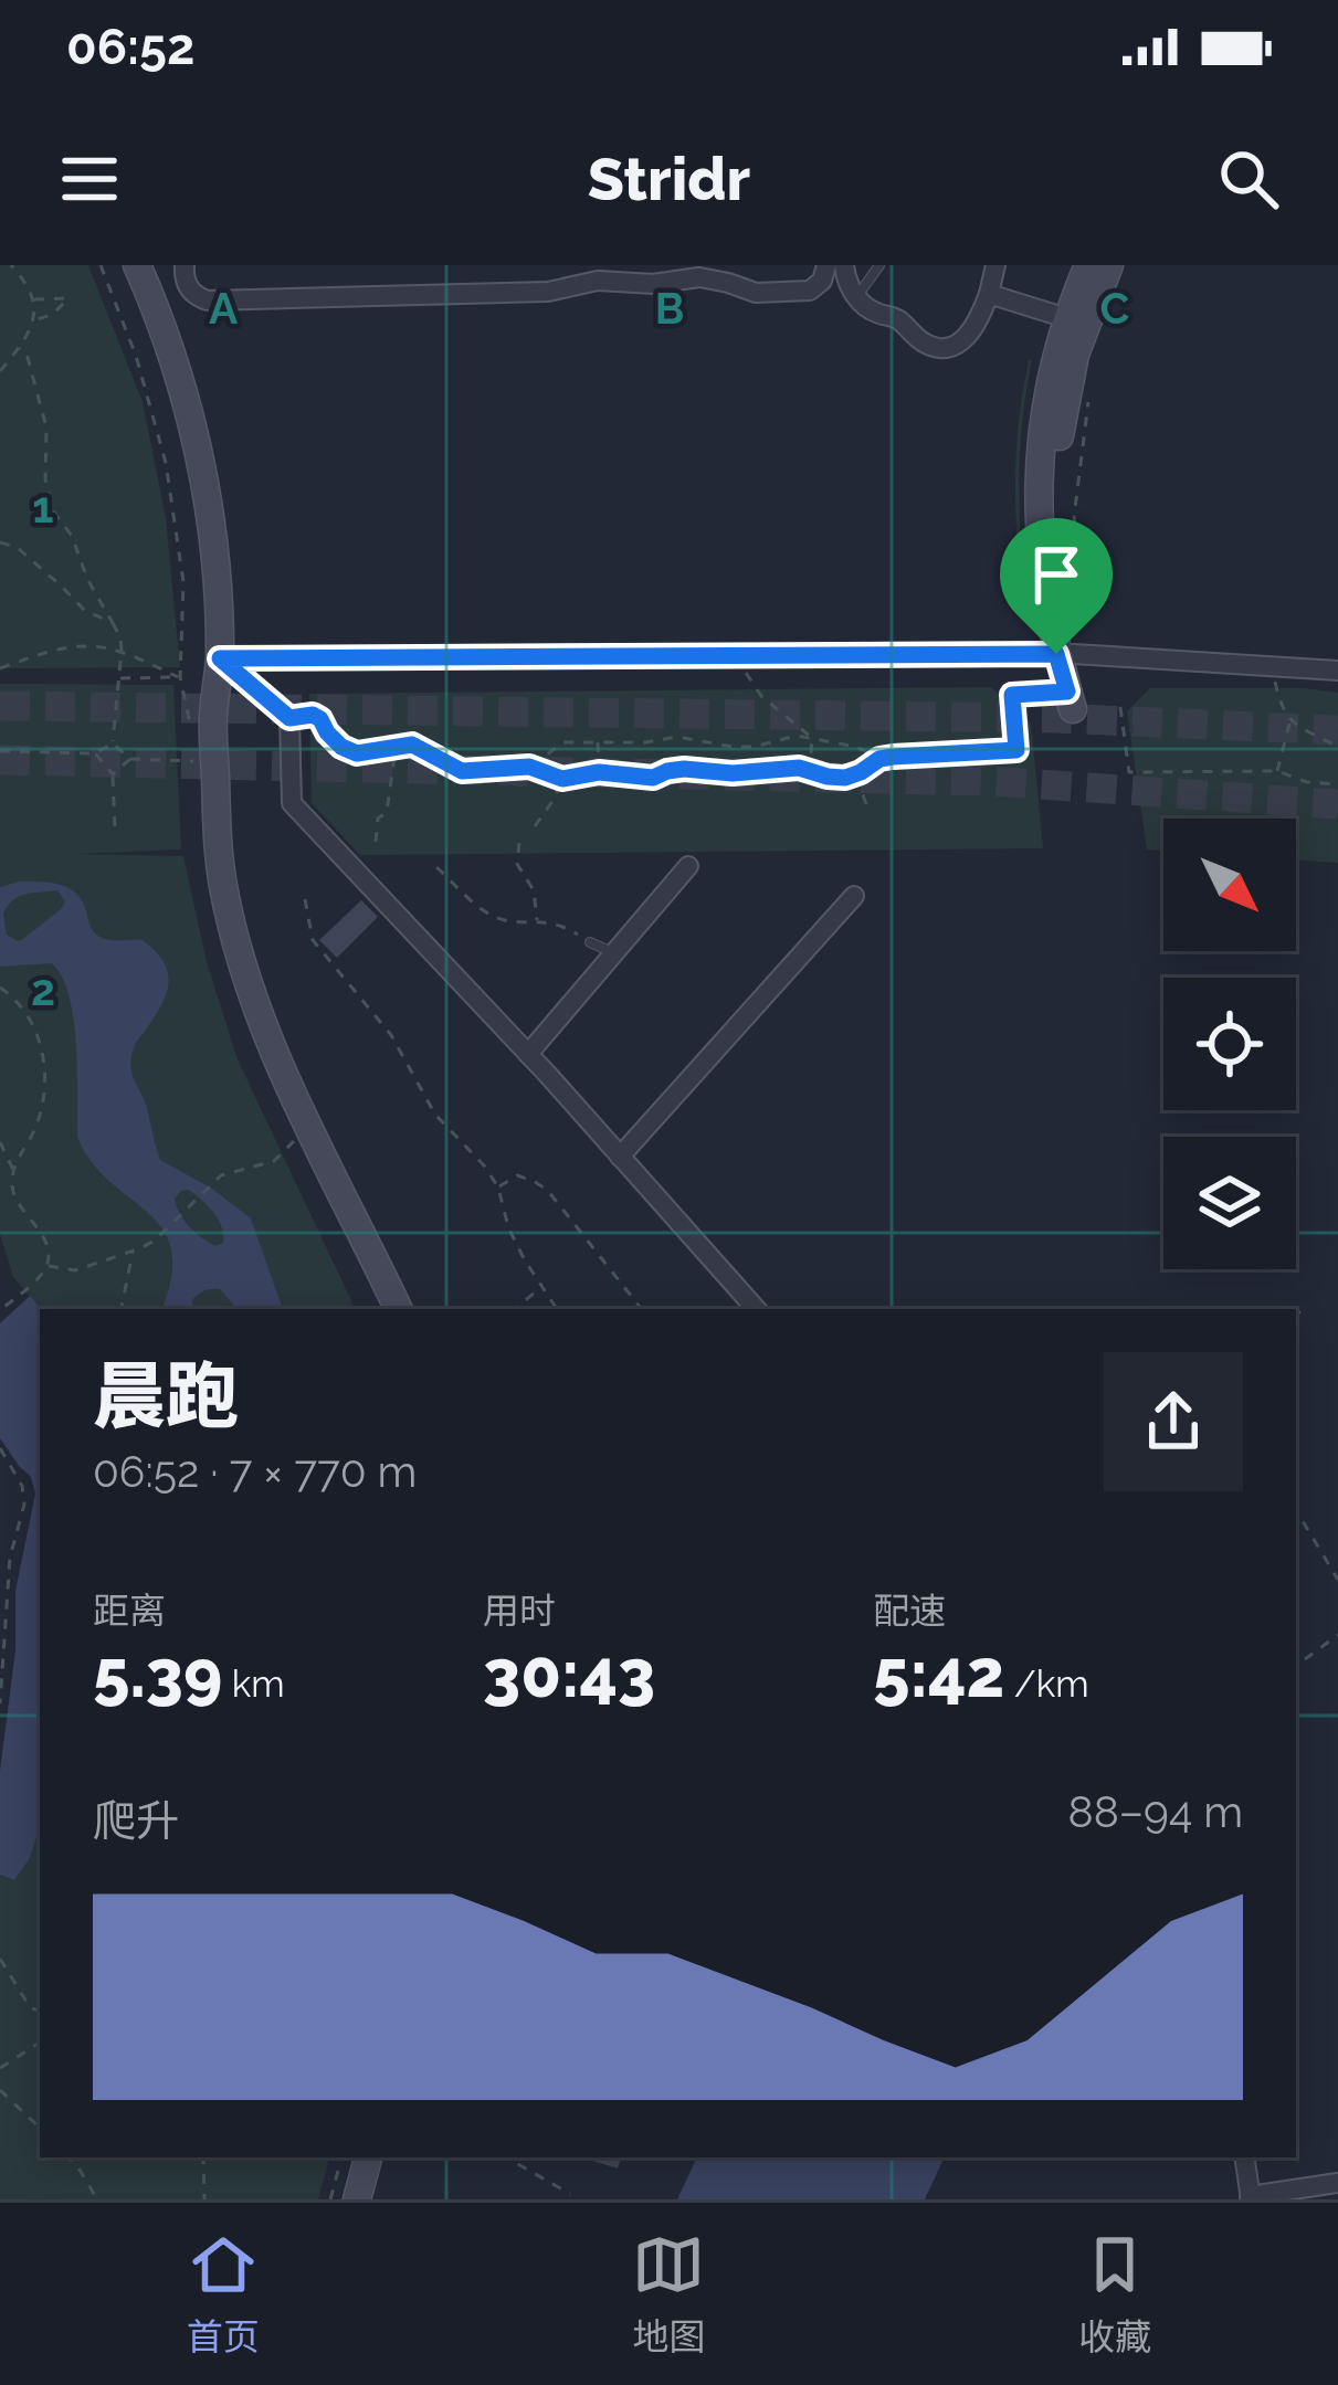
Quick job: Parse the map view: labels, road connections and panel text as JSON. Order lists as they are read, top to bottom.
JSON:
{
  "north": "bottom right",
  "page": {
    "status": "06:52",
    "header": "Stridr",
    "heading": ["晨跑", "06:52 · 7 × 770 m"],
    "stats": [
      ["距离", "5.39 km"],
      ["用时", "30:43"],
      ["配速", "5:42 /km"]
    ],
    "chart": ["爬升", "88–94 m"],
    "tabs": ["首页", "地图", "收藏"]
  },
  "grid": {
    "columns": ["A", "B", "C"],
    "rows": ["1", "2"]
  }
}
